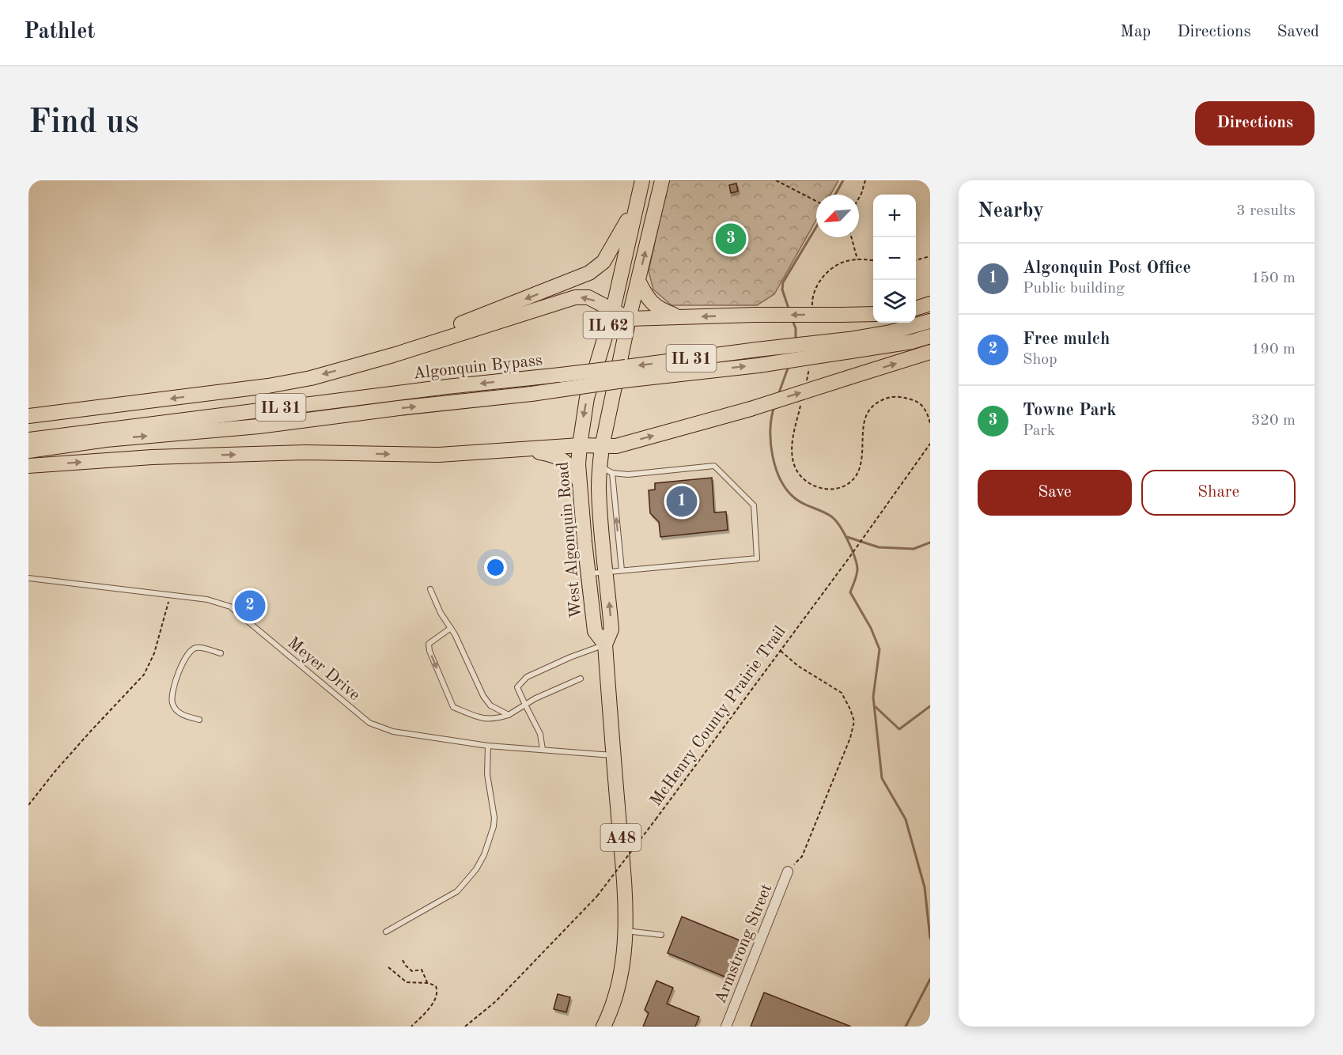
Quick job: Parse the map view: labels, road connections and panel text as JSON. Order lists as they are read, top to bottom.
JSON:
{
  "streets": {
    "main road": [
      "IL 62",
      "IL 31",
      "Algonquin Bypass",
      "West Algonquin Road",
      "A48"
    ],
    "street": ["Armstrong Street"],
    "lane": ["Meyer Drive"],
    "path": ["McHenry County Prairie Trail"]
  },
  "crossings": [
    ["West Algonquin Road", "Meyer Drive"]
  ],
  "north": "bottom left",
  "page": {
    "header": "Pathlet",
    "nav": ["Map", "Directions", "Saved"],
    "buttons": [
      "Directions",
      ["Save", "Share"]
    ],
    "title": "Find us",
    "heading": ["Nearby", "3 results"],
    "map_buttons": ["+", "−"],
    "pins": ["3", "1", "2"],
    "list": [
      {
        "mark": "1",
        "name": "Algonquin Post Office",
        "note": "Public building",
        "value": "150 m"
      },
      {
        "mark": "2",
        "name": "Free mulch",
        "note": "Shop",
        "value": "190 m"
      },
      {
        "mark": "3",
        "name": "Towne Park",
        "note": "Park",
        "value": "320 m"
      }
    ]
  }
}
